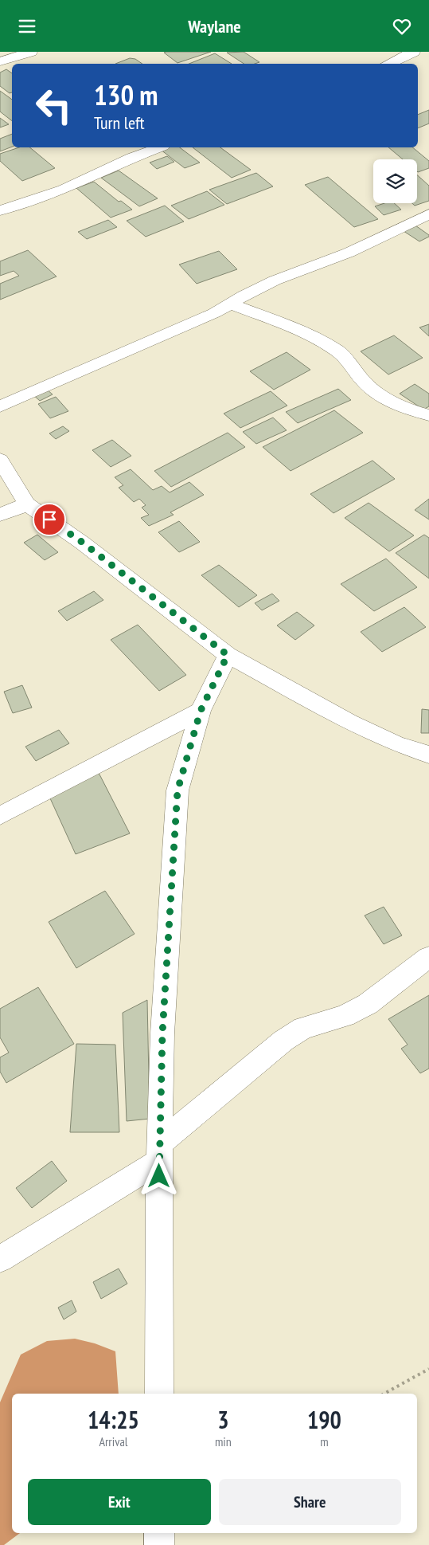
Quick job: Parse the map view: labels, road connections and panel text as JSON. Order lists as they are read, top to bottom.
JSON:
{
  "page": {
    "header": "Waylane",
    "turn": ["130 m", "Turn left"],
    "eta": [
      "14:25",
      "Arrival",
      "3",
      "min",
      "190",
      "m"
    ],
    "buttons": ["Exit", "Share"]
  }
}
